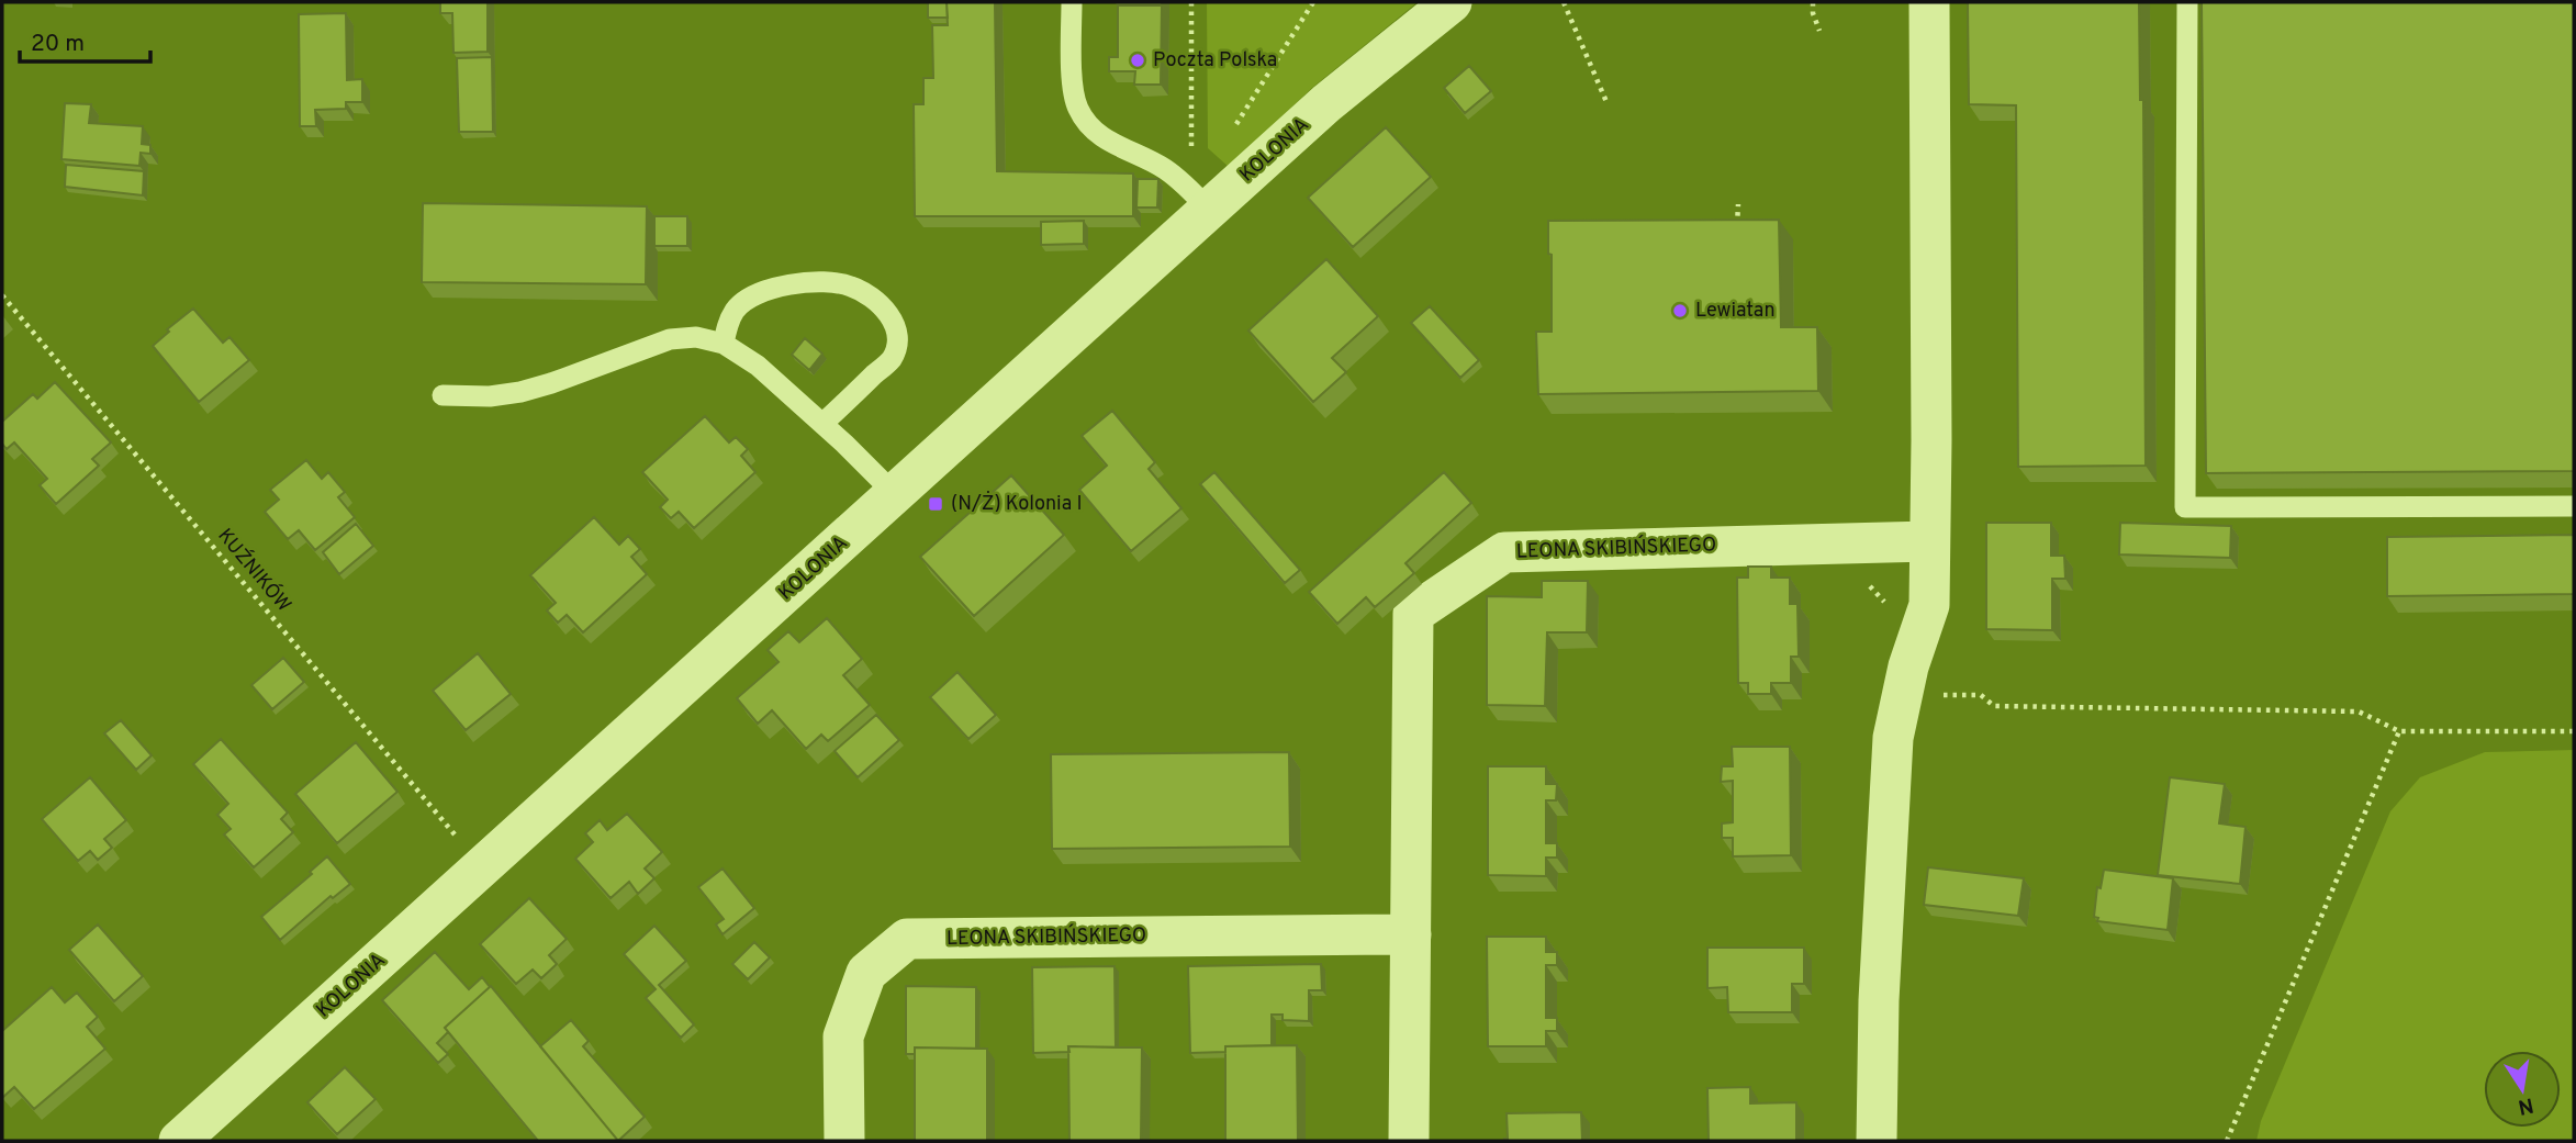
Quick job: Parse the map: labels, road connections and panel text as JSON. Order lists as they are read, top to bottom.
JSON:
{
  "streets": {
    "street": ["KOLONIA", "LEONA SKIBIŃSKIEGO"],
    "path": ["KUŹNIKÓW"]
  },
  "crossings": [
    ["KOLONIA", "KUŹNIKÓW"]
  ],
  "places": {
    "other": ["Poczta Polska", "Lewiatan"],
    "transit": ["(N/Ż) Kolonia I"]
  },
  "scale_bar": "20 m",
  "north": "bottom"
}
